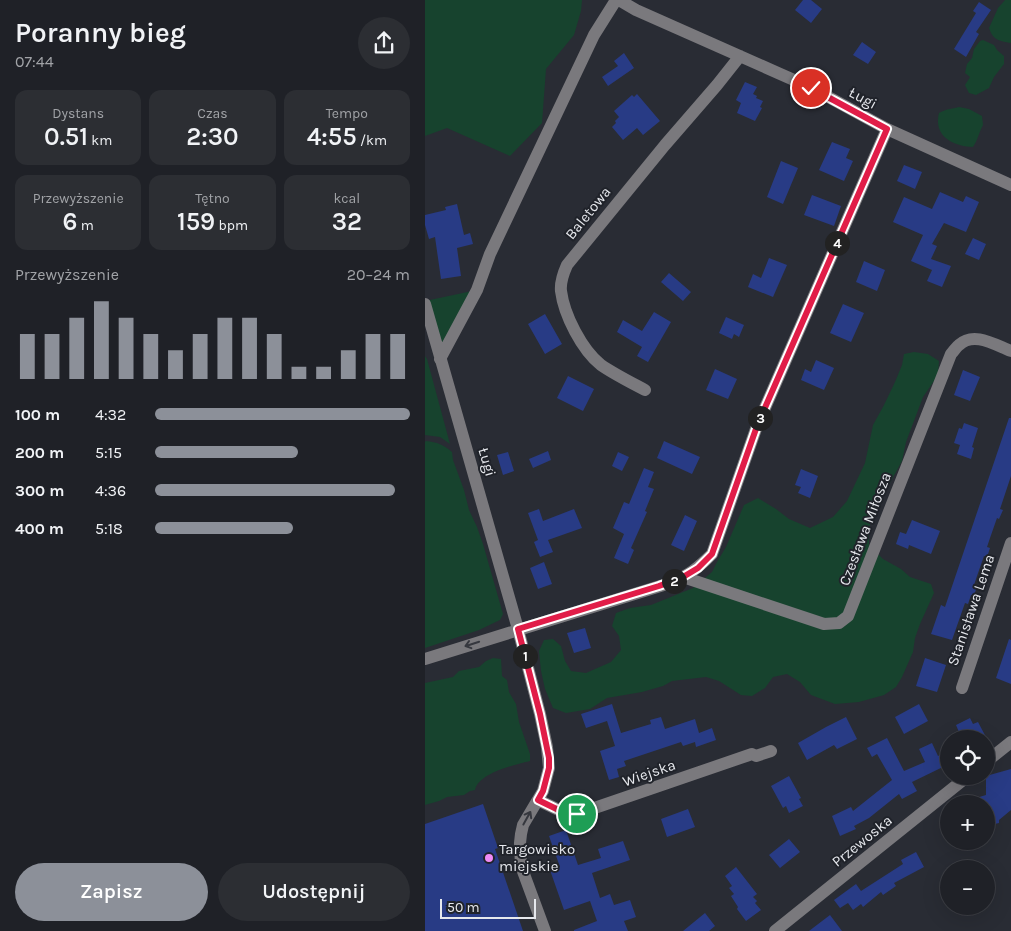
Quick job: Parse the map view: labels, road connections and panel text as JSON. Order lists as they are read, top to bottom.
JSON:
{
  "streets": {
    "street": [
      "Ługi",
      "Baletowa",
      "Czesława Miłosza",
      "Stanisława Lema",
      "Wiejska",
      "Przewoska"
    ]
  },
  "crossings": [
    ["Ługi", "Baletowa"]
  ],
  "places": ["Targowisko miejskie"],
  "scale_bar": "50 m",
  "page": {
    "heading": ["Poranny bieg", "07:44"],
    "stats": [
      ["Dystans", "0.51 km"],
      ["Czas", "2:30"],
      ["Tempo", "4:55 /km"],
      ["Przewyższenie", "6 m"],
      ["Tętno", "159 bpm"],
      ["kcal", "32"]
    ],
    "pins": [
      "4",
      "3",
      "2",
      "1"
    ],
    "chart": ["Przewyższenie", "20–24 m"],
    "list": [
      {
        "name": "100 m",
        "note": "4:32"
      },
      {
        "name": "200 m",
        "note": "5:15"
      },
      {
        "name": "300 m",
        "note": "4:36"
      },
      {
        "name": "400 m",
        "note": "5:18"
      }
    ],
    "map_buttons": ["+", "−"],
    "buttons": ["Zapisz", "Udostępnij"],
    "scale": "50 m"
  }
}
